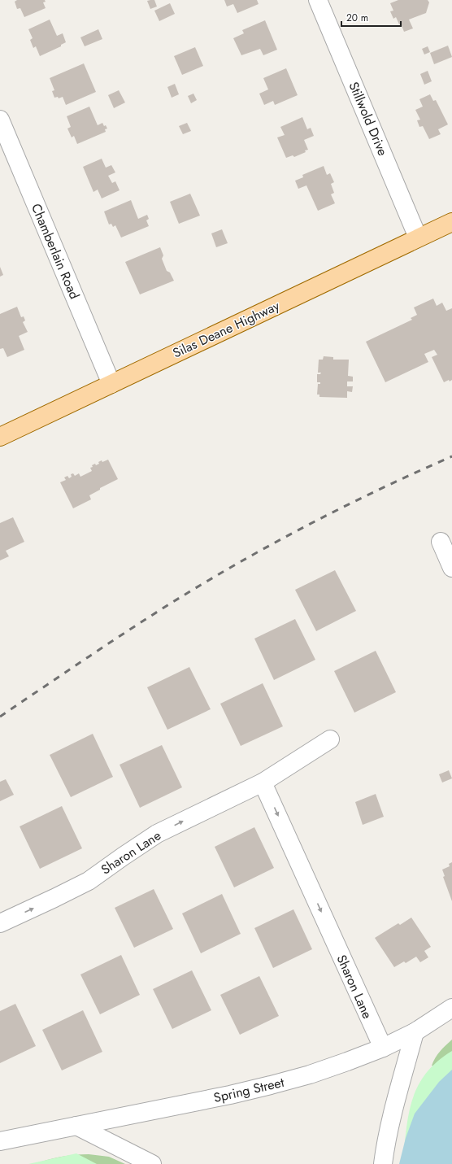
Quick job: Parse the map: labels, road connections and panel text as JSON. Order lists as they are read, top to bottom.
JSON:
{
  "streets": {
    "main road": ["Silas Deane Highway"],
    "street": [
      "Stillwold Drive",
      "Chamberlain Road",
      "Sharon Lane",
      "Spring Street"
    ]
  },
  "crossings": [
    ["Stillwold Drive", "Silas Deane Highway"],
    ["Chamberlain Road", "Silas Deane Highway"],
    ["Sharon Lane", "Spring Street"]
  ],
  "scale_bar": "20 m"
}
